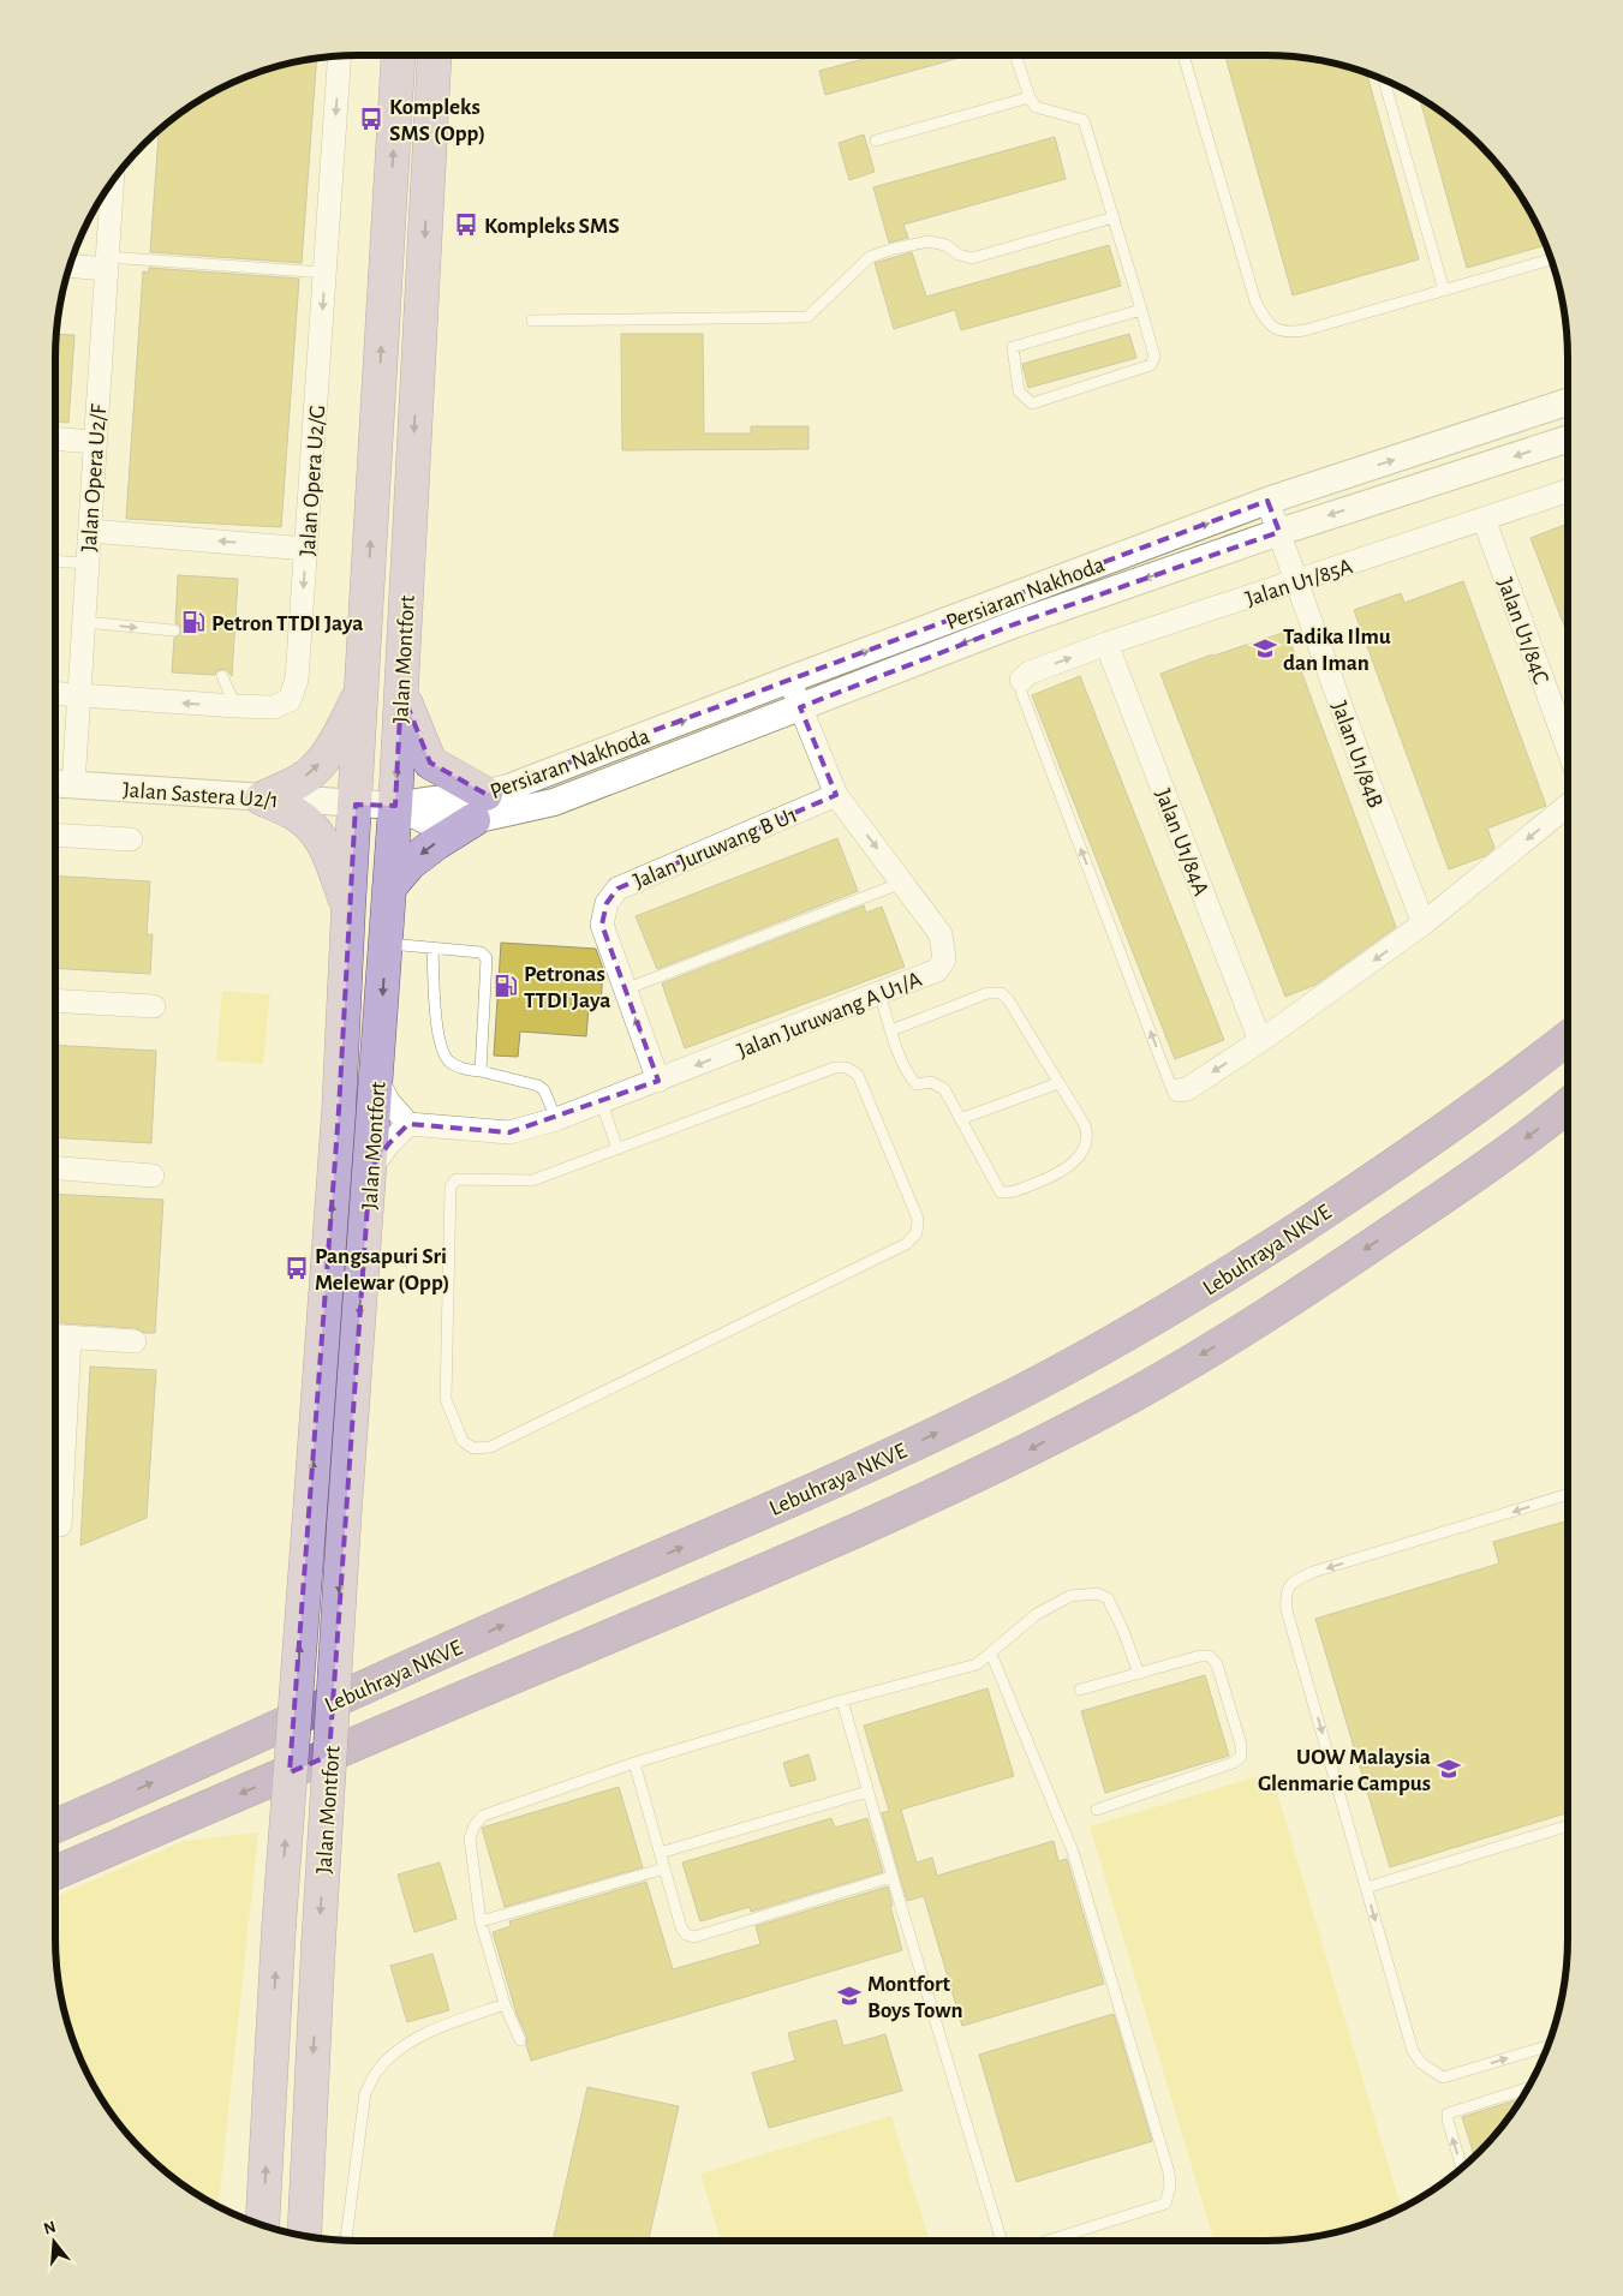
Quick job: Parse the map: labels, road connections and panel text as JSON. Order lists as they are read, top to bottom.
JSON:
{
  "streets": {
    "highway": ["Lebuhraya NKVE"],
    "main road": ["Jalan Montfort"],
    "street": [
      "Jalan Opera U2/F",
      "Jalan Opera U2/G",
      "Jalan U1/85A",
      "Persiaran Nakhoda",
      "Jalan U1/84C",
      "Jalan U1/84B",
      "Jalan Sastera U2/1",
      "Jalan U1/84A",
      "Jalan Juruwang B U1",
      "Jalan Juruwang A U1/A"
    ]
  },
  "crossings": [
    ["Jalan Opera U2/F", "Jalan Opera U2/G"],
    ["Jalan Opera U2/F", "Jalan Sastera U2/1"],
    ["Jalan U1/85A", "Jalan U1/84C"],
    ["Jalan U1/85A", "Jalan U1/84B"],
    ["Jalan U1/85A", "Jalan U1/84A"],
    ["Persiaran Nakhoda", "Jalan Montfort"],
    ["Persiaran Nakhoda", "Jalan U1/84B"],
    ["Persiaran Nakhoda", "Jalan Sastera U2/1"],
    ["Persiaran Nakhoda", "Jalan Juruwang A U1/A"],
    ["Jalan Montfort", "Jalan Sastera U2/1"],
    ["Jalan Juruwang B U1", "Jalan Juruwang A U1/A"]
  ],
  "one_way": ["Jalan Opera U2/G"],
  "places": {
    "bus stop": ["Kompleks SMS (Opp)", "Kompleks SMS", "Pangsapuri Sri Melewar (Opp)"],
    "fuel station": ["Petron TTDI Jaya", "Petronas TTDI Jaya"],
    "school or university": ["Tadika Ilmu dan Iman", "UOW Malaysia Glenmarie Campus", "Montfort Boys Town"]
  },
  "north": "top"
}
